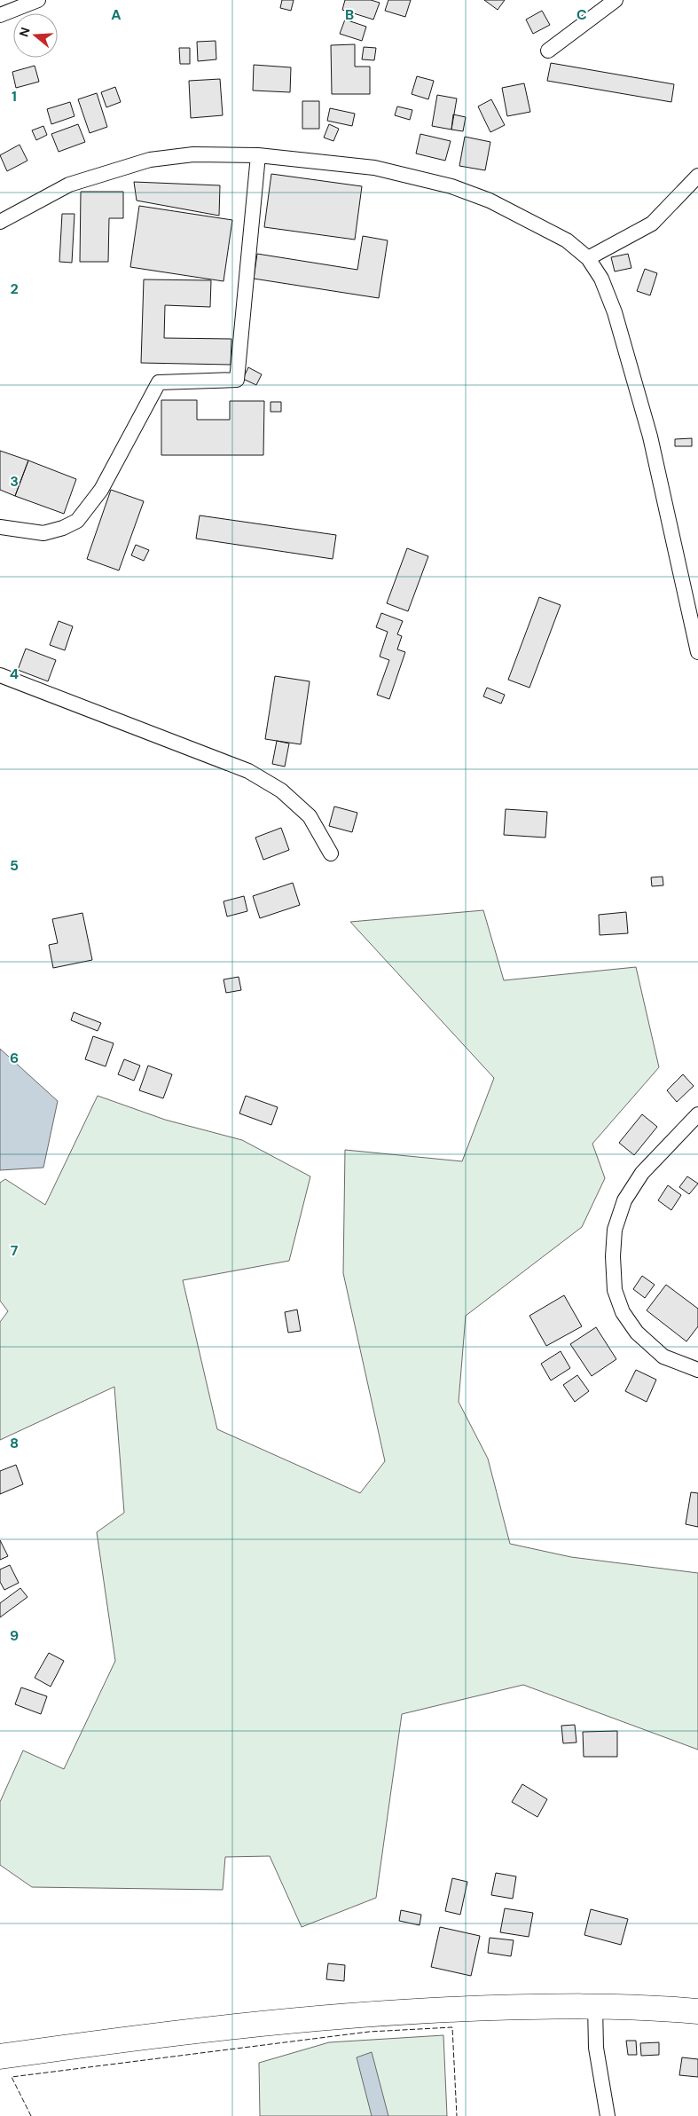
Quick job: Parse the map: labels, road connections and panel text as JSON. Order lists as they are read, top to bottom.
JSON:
{
  "north": "left",
  "grid": {
    "columns": ["A", "B", "C"],
    "rows": [
      "1",
      "2",
      "3",
      "4",
      "5",
      "6",
      "7",
      "8",
      "9"
    ]
  }
}
